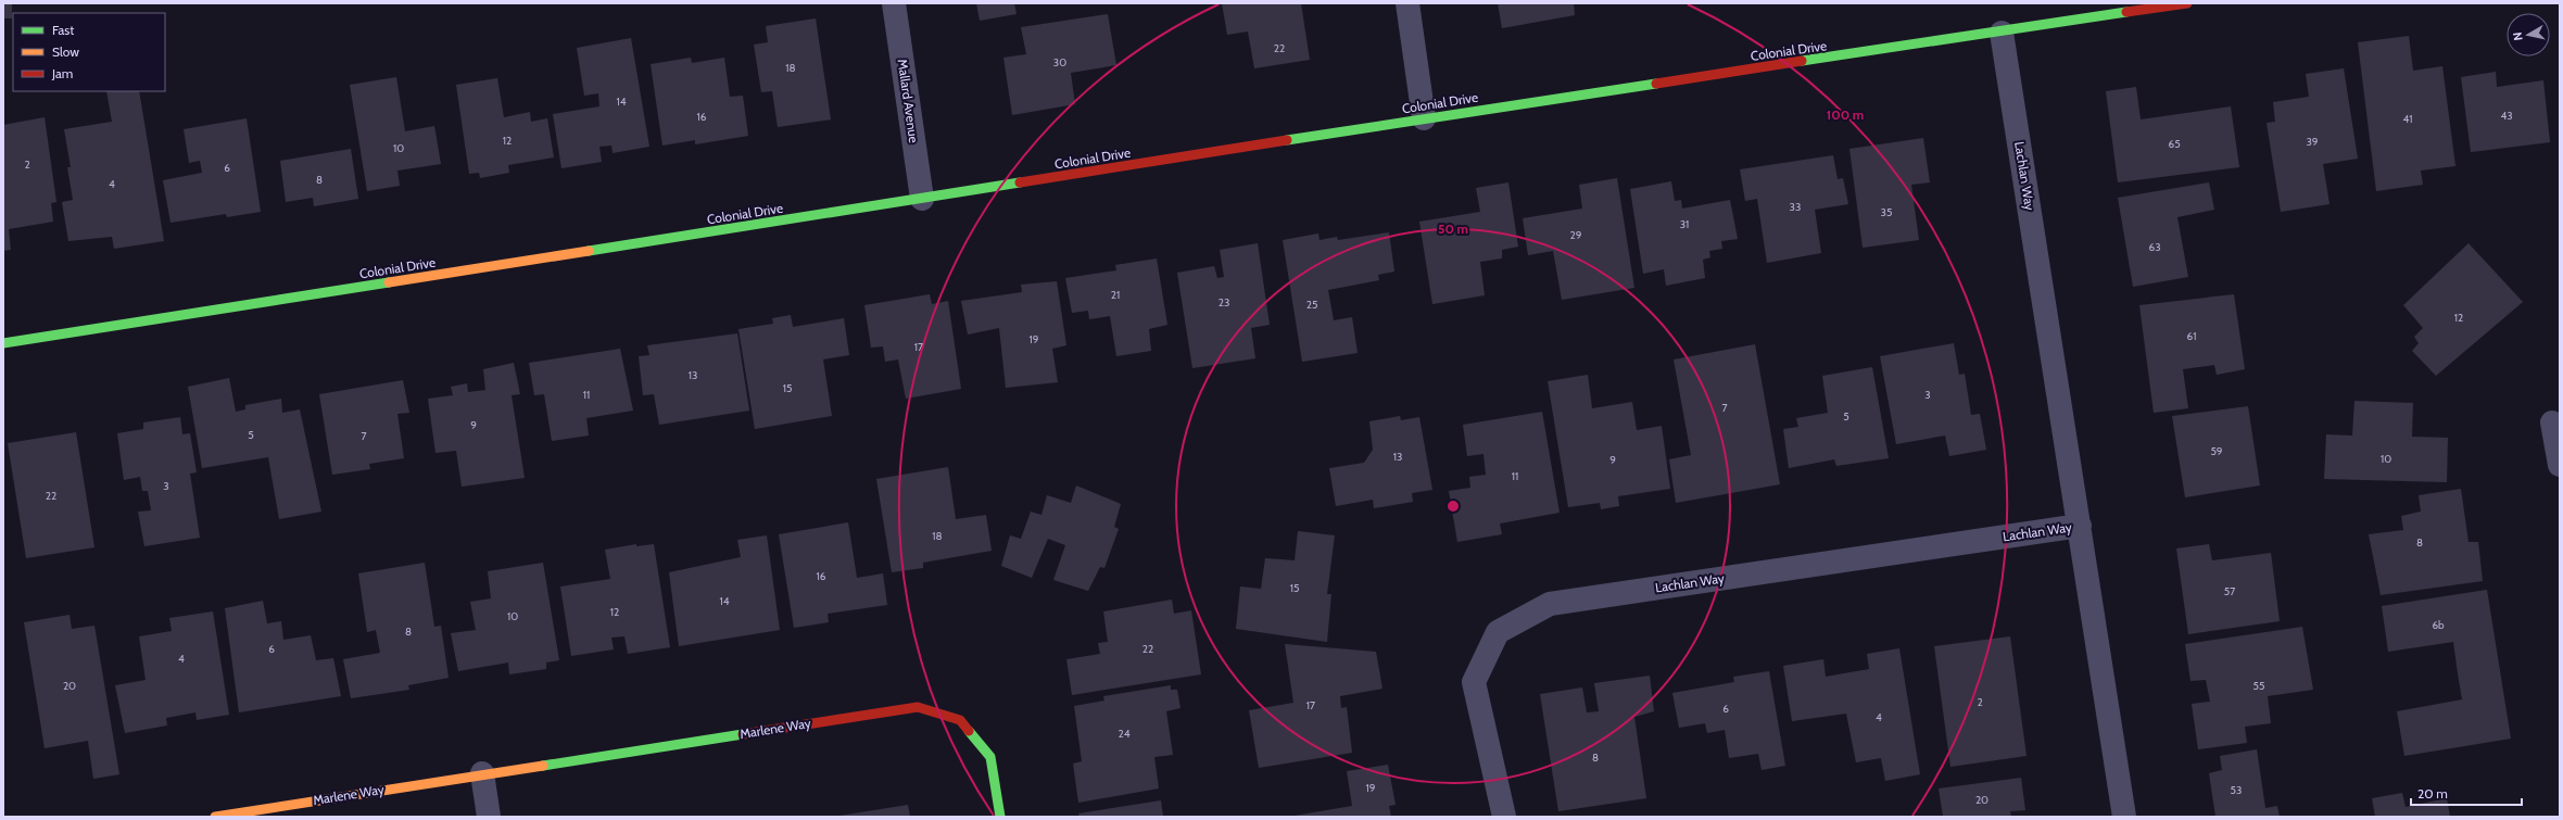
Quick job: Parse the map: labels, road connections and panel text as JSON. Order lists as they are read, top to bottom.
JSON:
{
  "streets": {
    "street": [
      "Colonial Drive",
      "Mallard Avenue",
      "Lachlan Way",
      "Marlene Way"
    ]
  },
  "crossings": [
    ["Colonial Drive", "Mallard Avenue"],
    ["Colonial Drive", "Lachlan Way"]
  ],
  "house_numbers": [
    "22",
    "30",
    "18",
    "14",
    "43",
    "16",
    "41",
    "12",
    "39",
    "65",
    "10",
    "2",
    "6",
    "8",
    "4",
    "33",
    "35",
    "31",
    "29",
    "63",
    "21",
    "23",
    "25",
    "12",
    "61",
    "19",
    "17",
    "13",
    "15",
    "11",
    "3",
    "7",
    "5",
    "9",
    "5",
    "7",
    "59",
    "13",
    "10",
    "9",
    "11",
    "3",
    "22",
    "18",
    "8",
    "16",
    "15",
    "57",
    "14",
    "12",
    "10",
    "6b",
    "8",
    "6",
    "22",
    "4",
    "20",
    "55",
    "2",
    "17",
    "6",
    "4",
    "24",
    "8",
    "19",
    "53",
    "20"
  ],
  "legend": ["Fast", "Slow", "Jam"],
  "scale_bar": "20 m",
  "north": "left",
  "rings": ["100 m", "50 m"]
}
